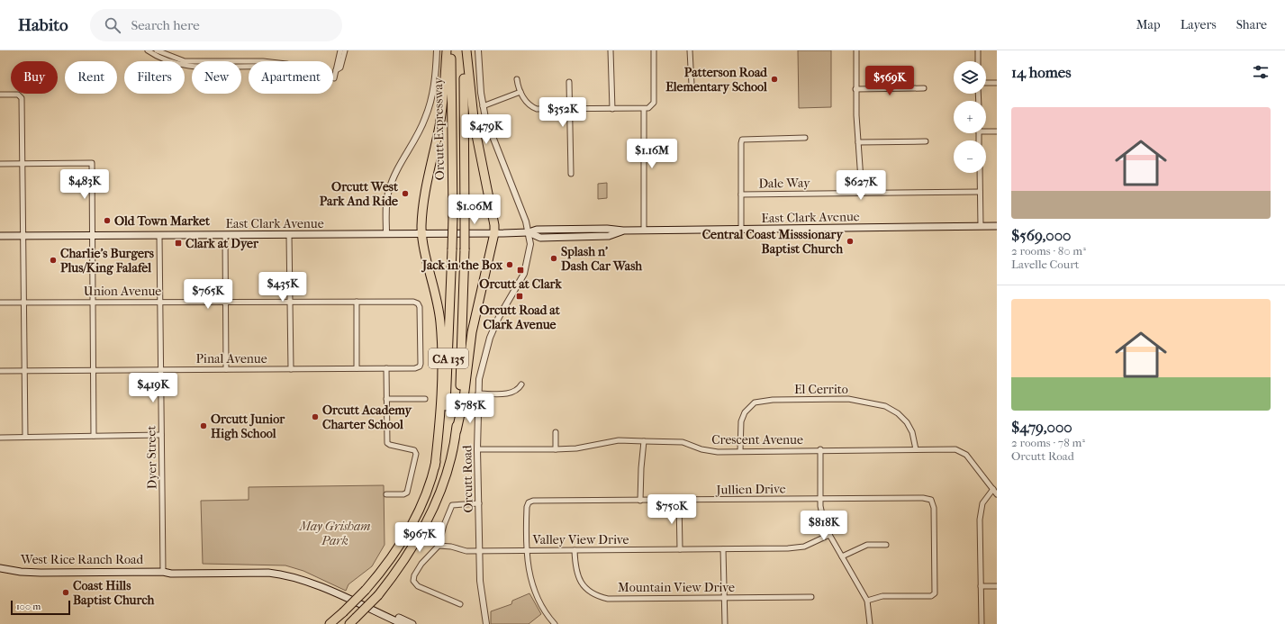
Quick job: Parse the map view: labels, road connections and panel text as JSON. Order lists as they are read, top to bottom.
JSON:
{
  "streets": {
    "highway": ["Orcutt Expressway", "CA 135"],
    "main road": ["East Clark Avenue", "West Rice Ranch Road"],
    "street": [
      "Dale Way",
      "Union Avenue",
      "Pinal Avenue",
      "El Cerrito",
      "Crescent Avenue",
      "Dyer Street",
      "Orcutt Road",
      "Jullien Drive",
      "Valley View Drive",
      "Mountain View Drive"
    ]
  },
  "crossings": [
    ["East Clark Avenue", "Dyer Street"],
    ["East Clark Avenue", "Orcutt Road"],
    ["Union Avenue", "Pinal Avenue"],
    ["Union Avenue", "Dyer Street"],
    ["Pinal Avenue", "Dyer Street"],
    ["El Cerrito", "Crescent Avenue"],
    ["Crescent Avenue", "Orcutt Road"],
    ["Dyer Street", "West Rice Ranch Road"],
    ["Orcutt Road", "Valley View Drive"],
    ["Jullien Drive", "Valley View Drive"],
    ["Valley View Drive", "Mountain View Drive"]
  ],
  "parks": ["May Grisham Park"],
  "places": {
    "other": [
      "Patterson Road Elementary School",
      "Orcutt West Park And Ride",
      "Old Town Market",
      "Central Coast Misssionary Baptist Church",
      "Splash n’ Dash Car Wash",
      "Charlie's Burgers Plus/King Falafel",
      "Jack in the Box",
      "Orcutt Academy Charter School",
      "Orcutt Junior High School",
      "Coast Hills Baptist Church"
    ],
    "transit": ["Clark at Dyer", "Orcutt at Clark", "Orcutt Road at Clark Avenue"]
  },
  "scale_bar": "100 m",
  "page": {
    "header": "Habito",
    "search": "Search here",
    "nav": ["Map", "Layers", "Share"],
    "heading": "14 homes",
    "map_buttons": ["+", "−"],
    "chip": [
      "Buy",
      "Rent",
      "Filters",
      "New",
      "Apartment"
    ],
    "price": [
      "$569K",
      "$352K",
      "$479K",
      "$1.16M",
      "$483K",
      "$627K",
      "$1.06M",
      "$435K",
      "$765K",
      "$419K",
      "$785K",
      "$750K",
      "$818K",
      "$967K"
    ],
    "list": [
      {
        "name": "$569,000",
        "note": "2 rooms · 80 m² · Lavelle Court"
      },
      {
        "name": "$479,000",
        "note": "2 rooms · 78 m² · Orcutt Road"
      }
    ],
    "scale": "100 m"
  }
}
